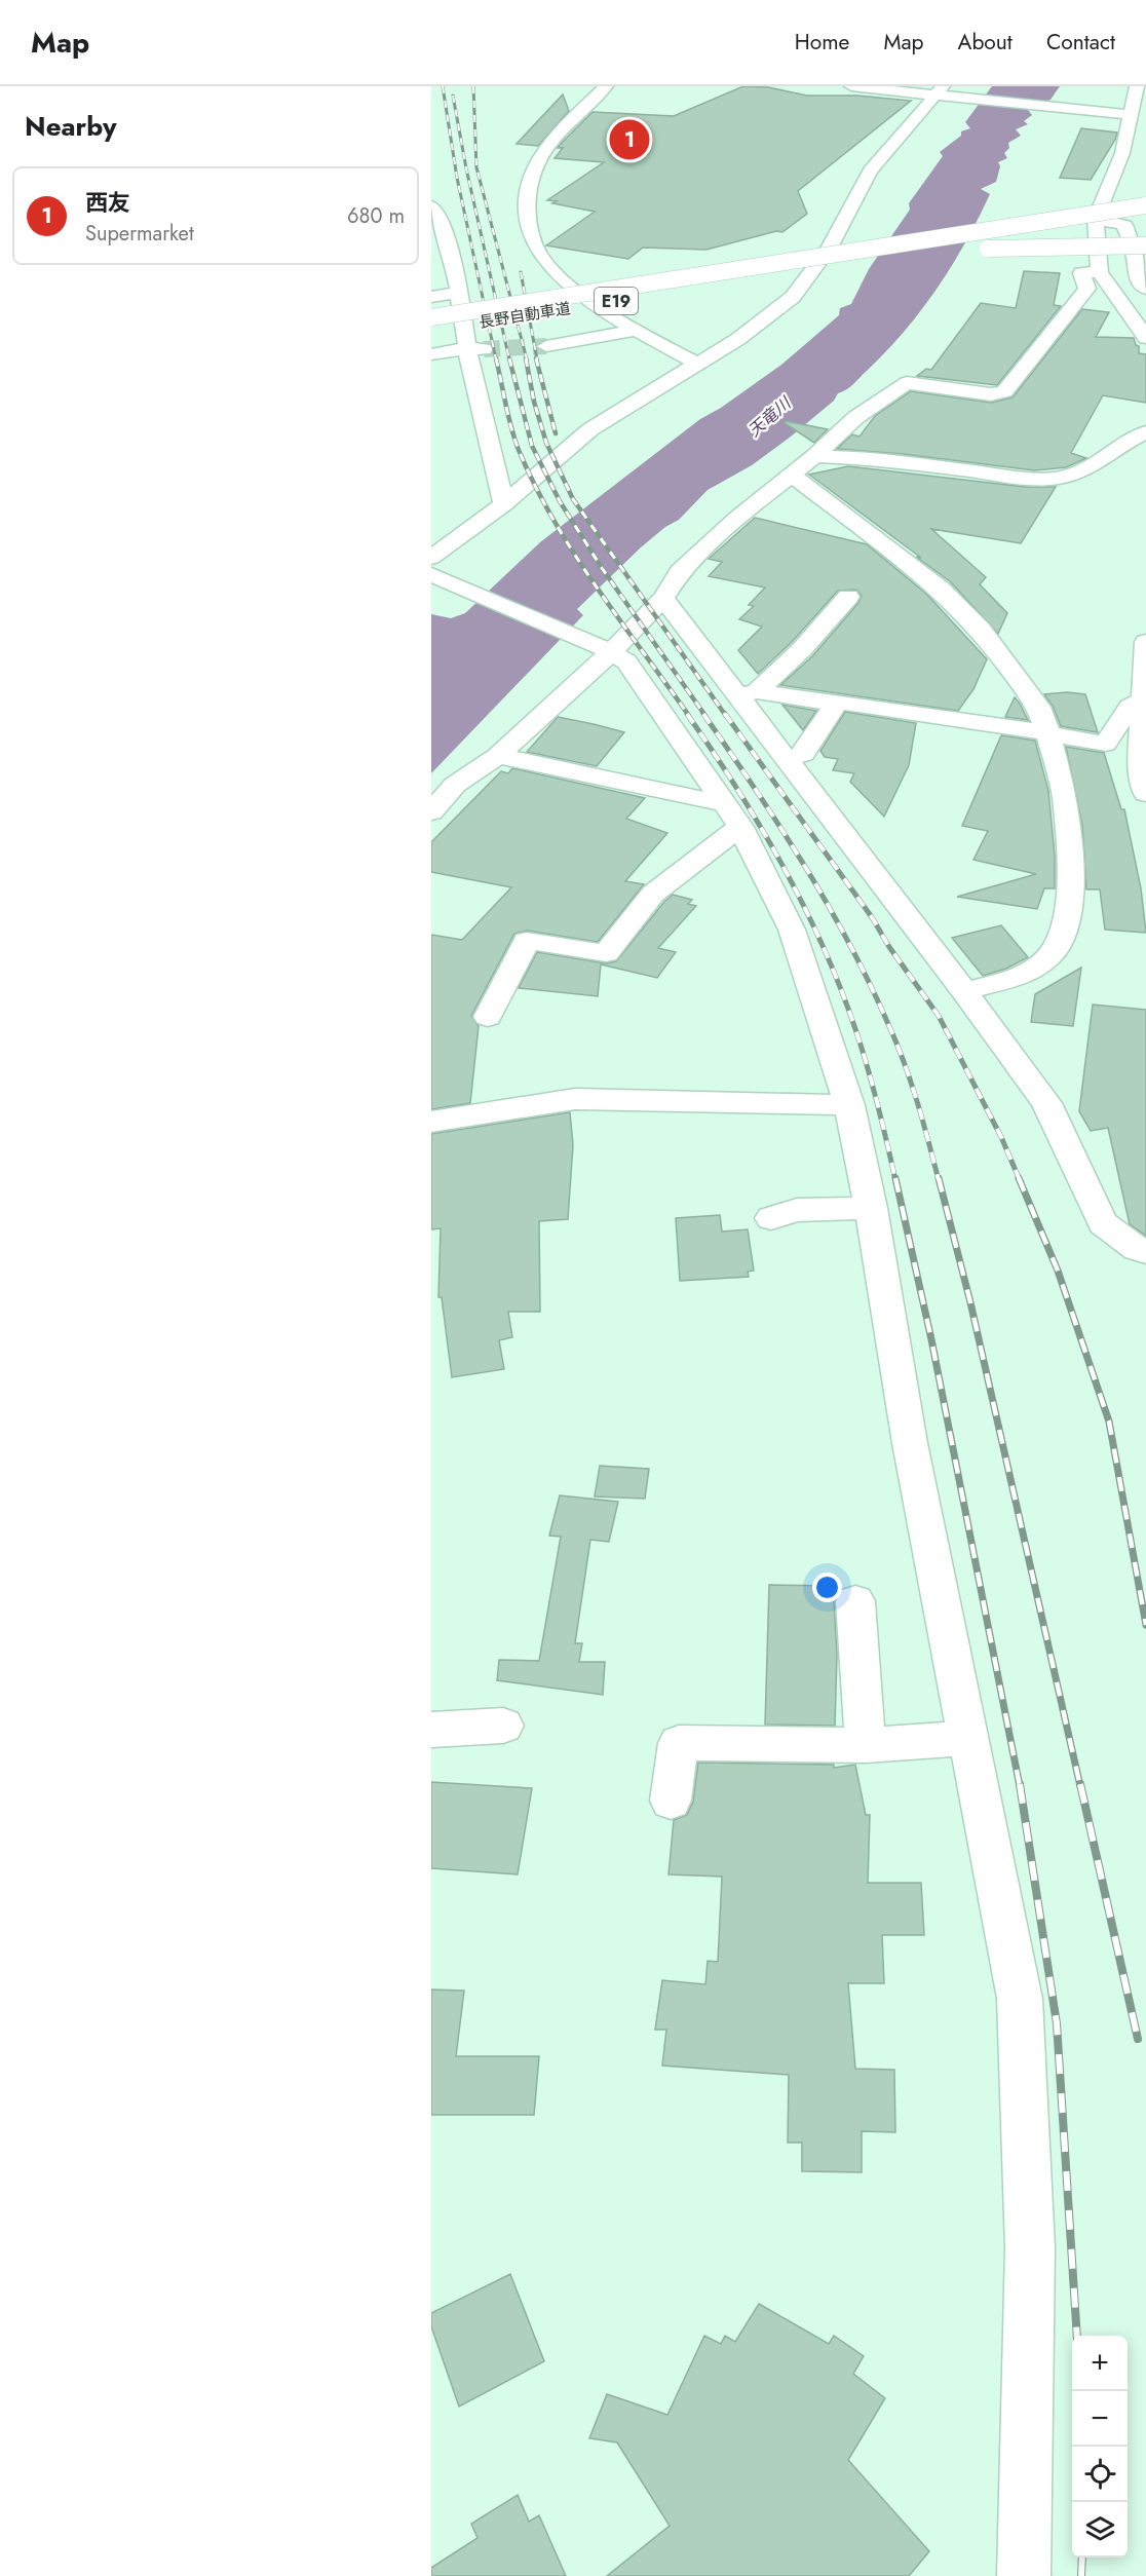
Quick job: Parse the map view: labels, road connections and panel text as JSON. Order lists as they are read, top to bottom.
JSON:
{
  "streets": {
    "main road": ["E19", "長野自動車道"]
  },
  "water": ["天竜川"],
  "page": {
    "header": "Map",
    "nav": [
      "Home",
      "Map",
      "About",
      "Contact"
    ],
    "heading": "Nearby",
    "pins": "1",
    "list": [
      {
        "mark": "1",
        "name": "西友",
        "note": "Supermarket",
        "value": "680 m"
      }
    ],
    "map_buttons": ["+", "−"]
  }
}
